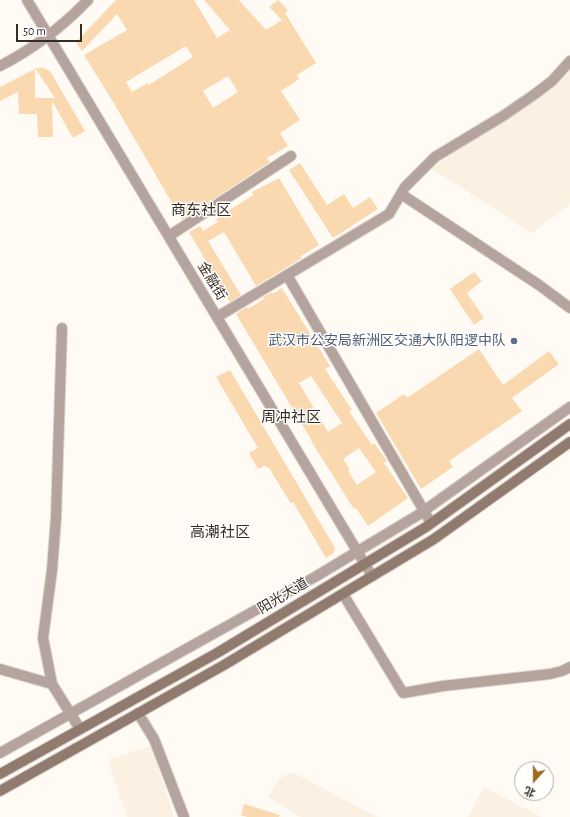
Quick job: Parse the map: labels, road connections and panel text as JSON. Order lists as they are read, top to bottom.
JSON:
{
  "streets": {
    "main road": ["阳光大道"],
    "street": ["金融街"]
  },
  "crossings": [
    ["金融街", "阳光大道"]
  ],
  "districts": ["商东社区", "周冲社区", "高潮社区"],
  "places": ["武汉市公安局新洲区交通大队阳逻中队"],
  "scale_bar": "50 m",
  "north": "bottom"
}
